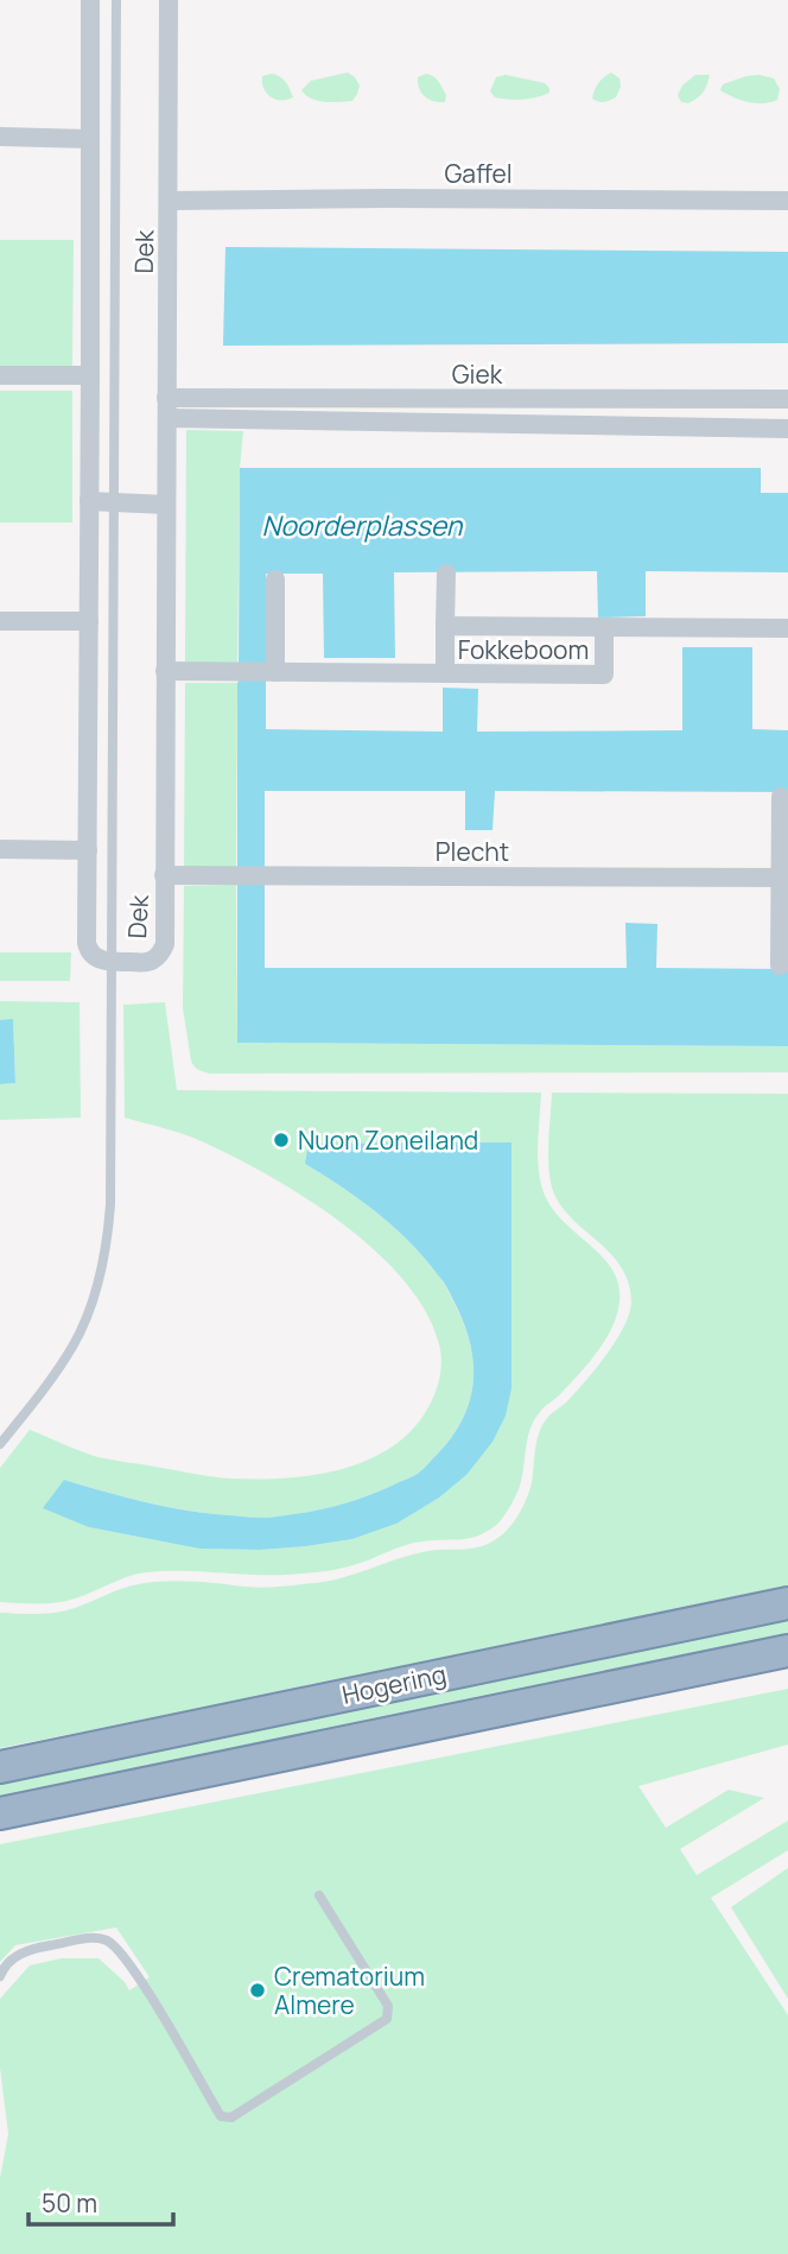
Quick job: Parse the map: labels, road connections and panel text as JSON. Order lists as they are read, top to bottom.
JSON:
{
  "streets": {
    "highway": ["Hogering"],
    "street": [
      "Gaffel",
      "Dek",
      "Giek",
      "Fokkeboom",
      "Plecht"
    ]
  },
  "crossings": [
    ["Gaffel", "Dek"],
    ["Dek", "Giek"],
    ["Dek", "Fokkeboom"],
    ["Dek", "Plecht"]
  ],
  "water": ["Noorderplassen"],
  "places": ["Nuon Zoneiland", "Crematorium Almere"],
  "scale_bar": "50 m"
}
